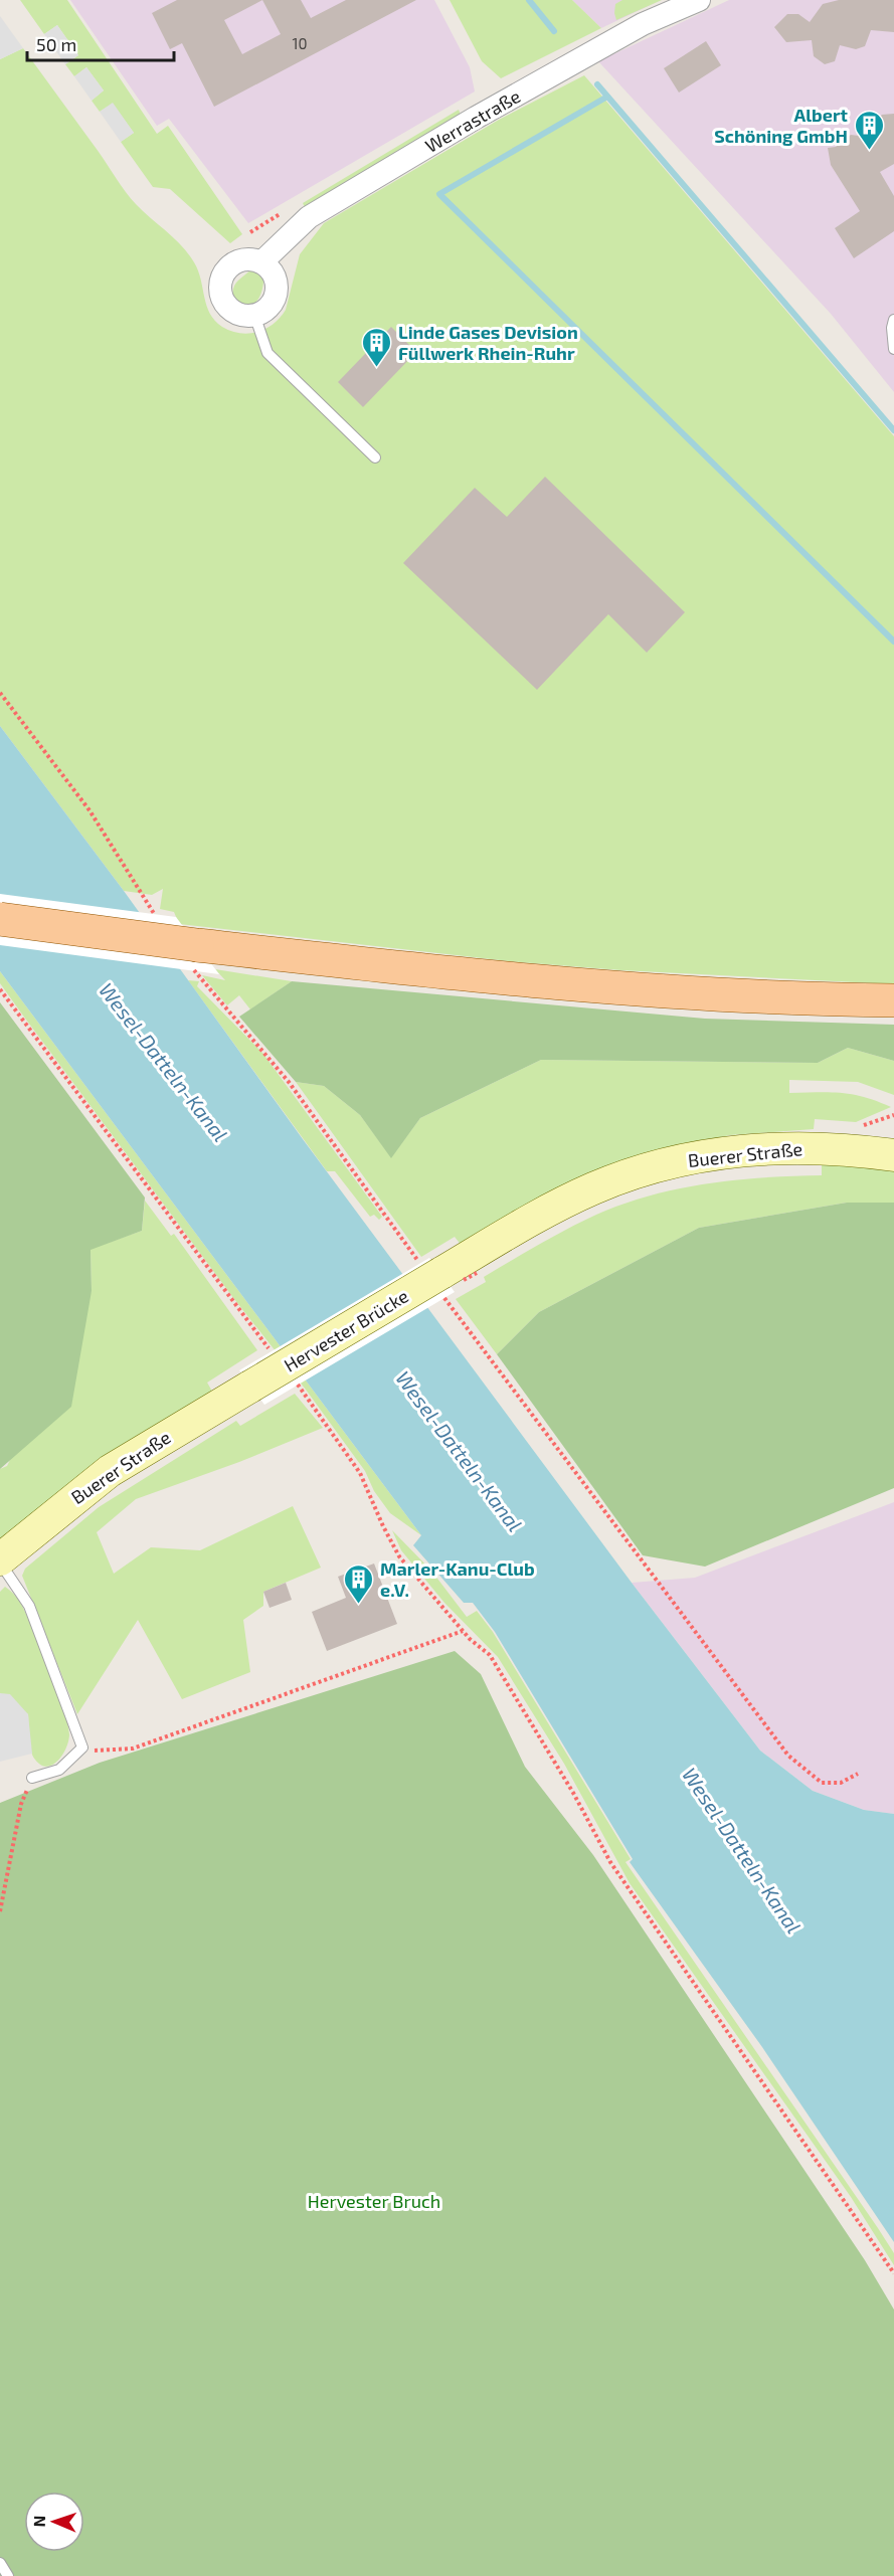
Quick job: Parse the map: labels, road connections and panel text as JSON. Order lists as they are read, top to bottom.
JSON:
{
  "streets": {
    "street": ["Werrastraße", "Buerer Straße", "Hervester Brücke"]
  },
  "crossings": [
    ["Buerer Straße", "Hervester Brücke"]
  ],
  "water": ["Wesel-Datteln-Kanal"],
  "parks": ["Hervester Bruch"],
  "places": {
    "building": ["Albert Schöning GmbH", "Linde Gases Devision Füllwerk Rhein-Ruhr", "Marler-Kanu-Club e.V."]
  },
  "house_numbers": ["10"],
  "scale_bar": "50 m",
  "north": "left"
}
